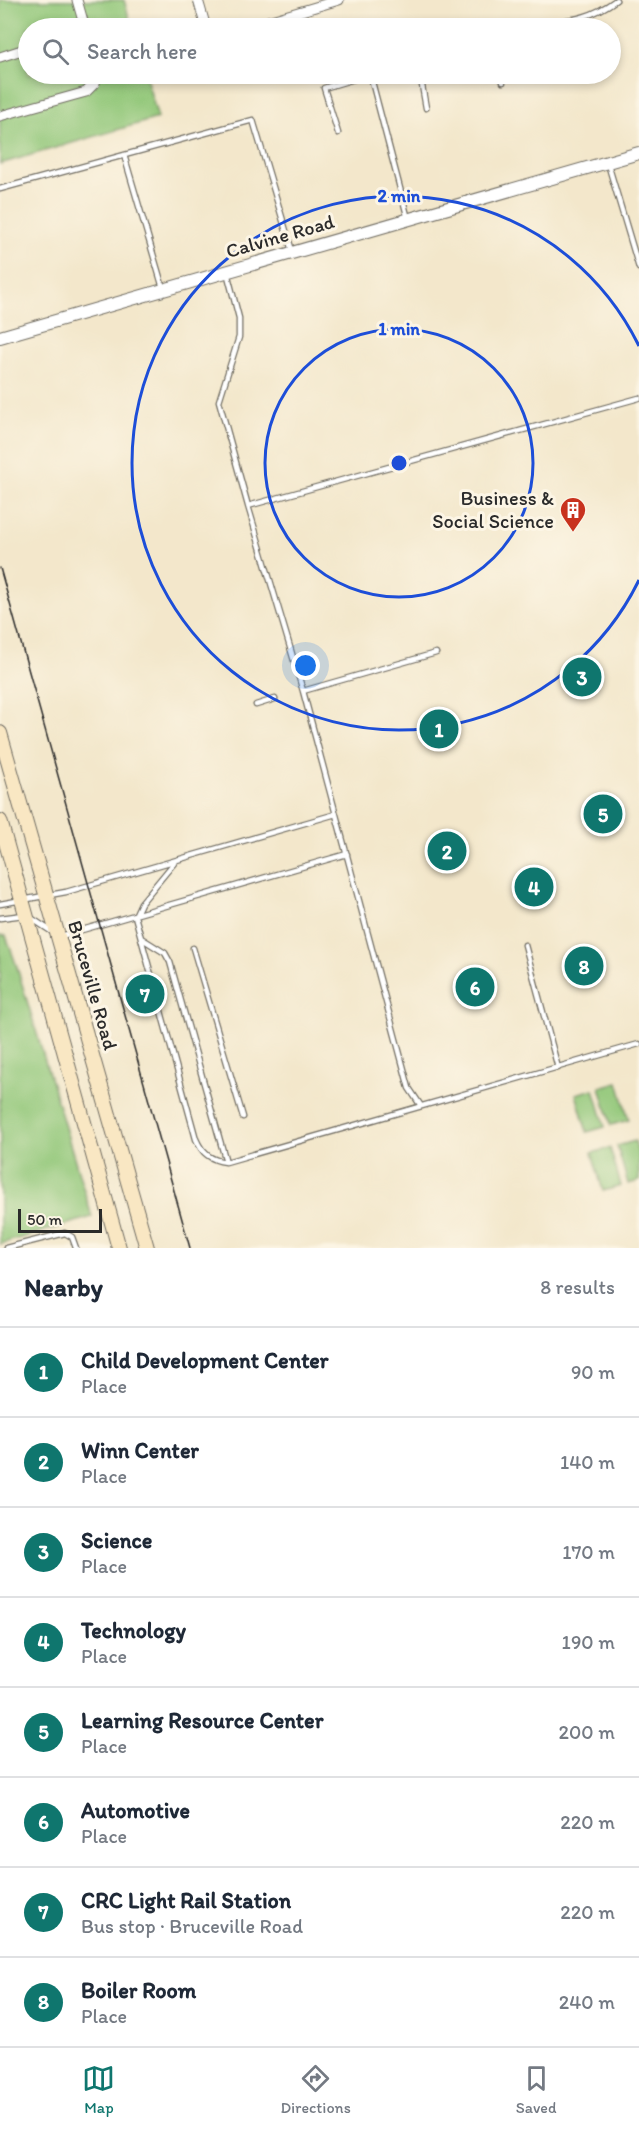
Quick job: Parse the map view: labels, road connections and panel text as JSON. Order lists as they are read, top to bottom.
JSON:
{
  "streets": {
    "main road": ["Bruceville Road"],
    "street": ["Calvine Road"]
  },
  "places": {
    "building": ["Business & Social Science"]
  },
  "scale_bar": "50 m",
  "page": {
    "search": "Search here",
    "pins": [
      "3",
      "1",
      "5",
      "2",
      "4",
      "8",
      "6",
      "7"
    ],
    "scale": "50 m",
    "heading": ["Nearby", "8 results"],
    "list": [
      {
        "mark": "1",
        "name": "Child Development Center",
        "note": "Place",
        "value": "90 m"
      },
      {
        "mark": "2",
        "name": "Winn Center",
        "note": "Place",
        "value": "140 m"
      },
      {
        "mark": "3",
        "name": "Science",
        "note": "Place",
        "value": "170 m"
      },
      {
        "mark": "4",
        "name": "Technology",
        "note": "Place",
        "value": "190 m"
      },
      {
        "mark": "5",
        "name": "Learning Resource Center",
        "note": "Place",
        "value": "200 m"
      },
      {
        "mark": "6",
        "name": "Automotive",
        "note": "Place",
        "value": "220 m"
      },
      {
        "mark": "7",
        "name": "CRC Light Rail Station",
        "note": "Bus stop · Bruceville Road",
        "value": "220 m"
      },
      {
        "mark": "8",
        "name": "Boiler Room",
        "note": "Place",
        "value": "240 m"
      }
    ],
    "nav": ["Map", "Directions", "Saved"]
  },
  "rings": ["2 min", "1 min"]
}
